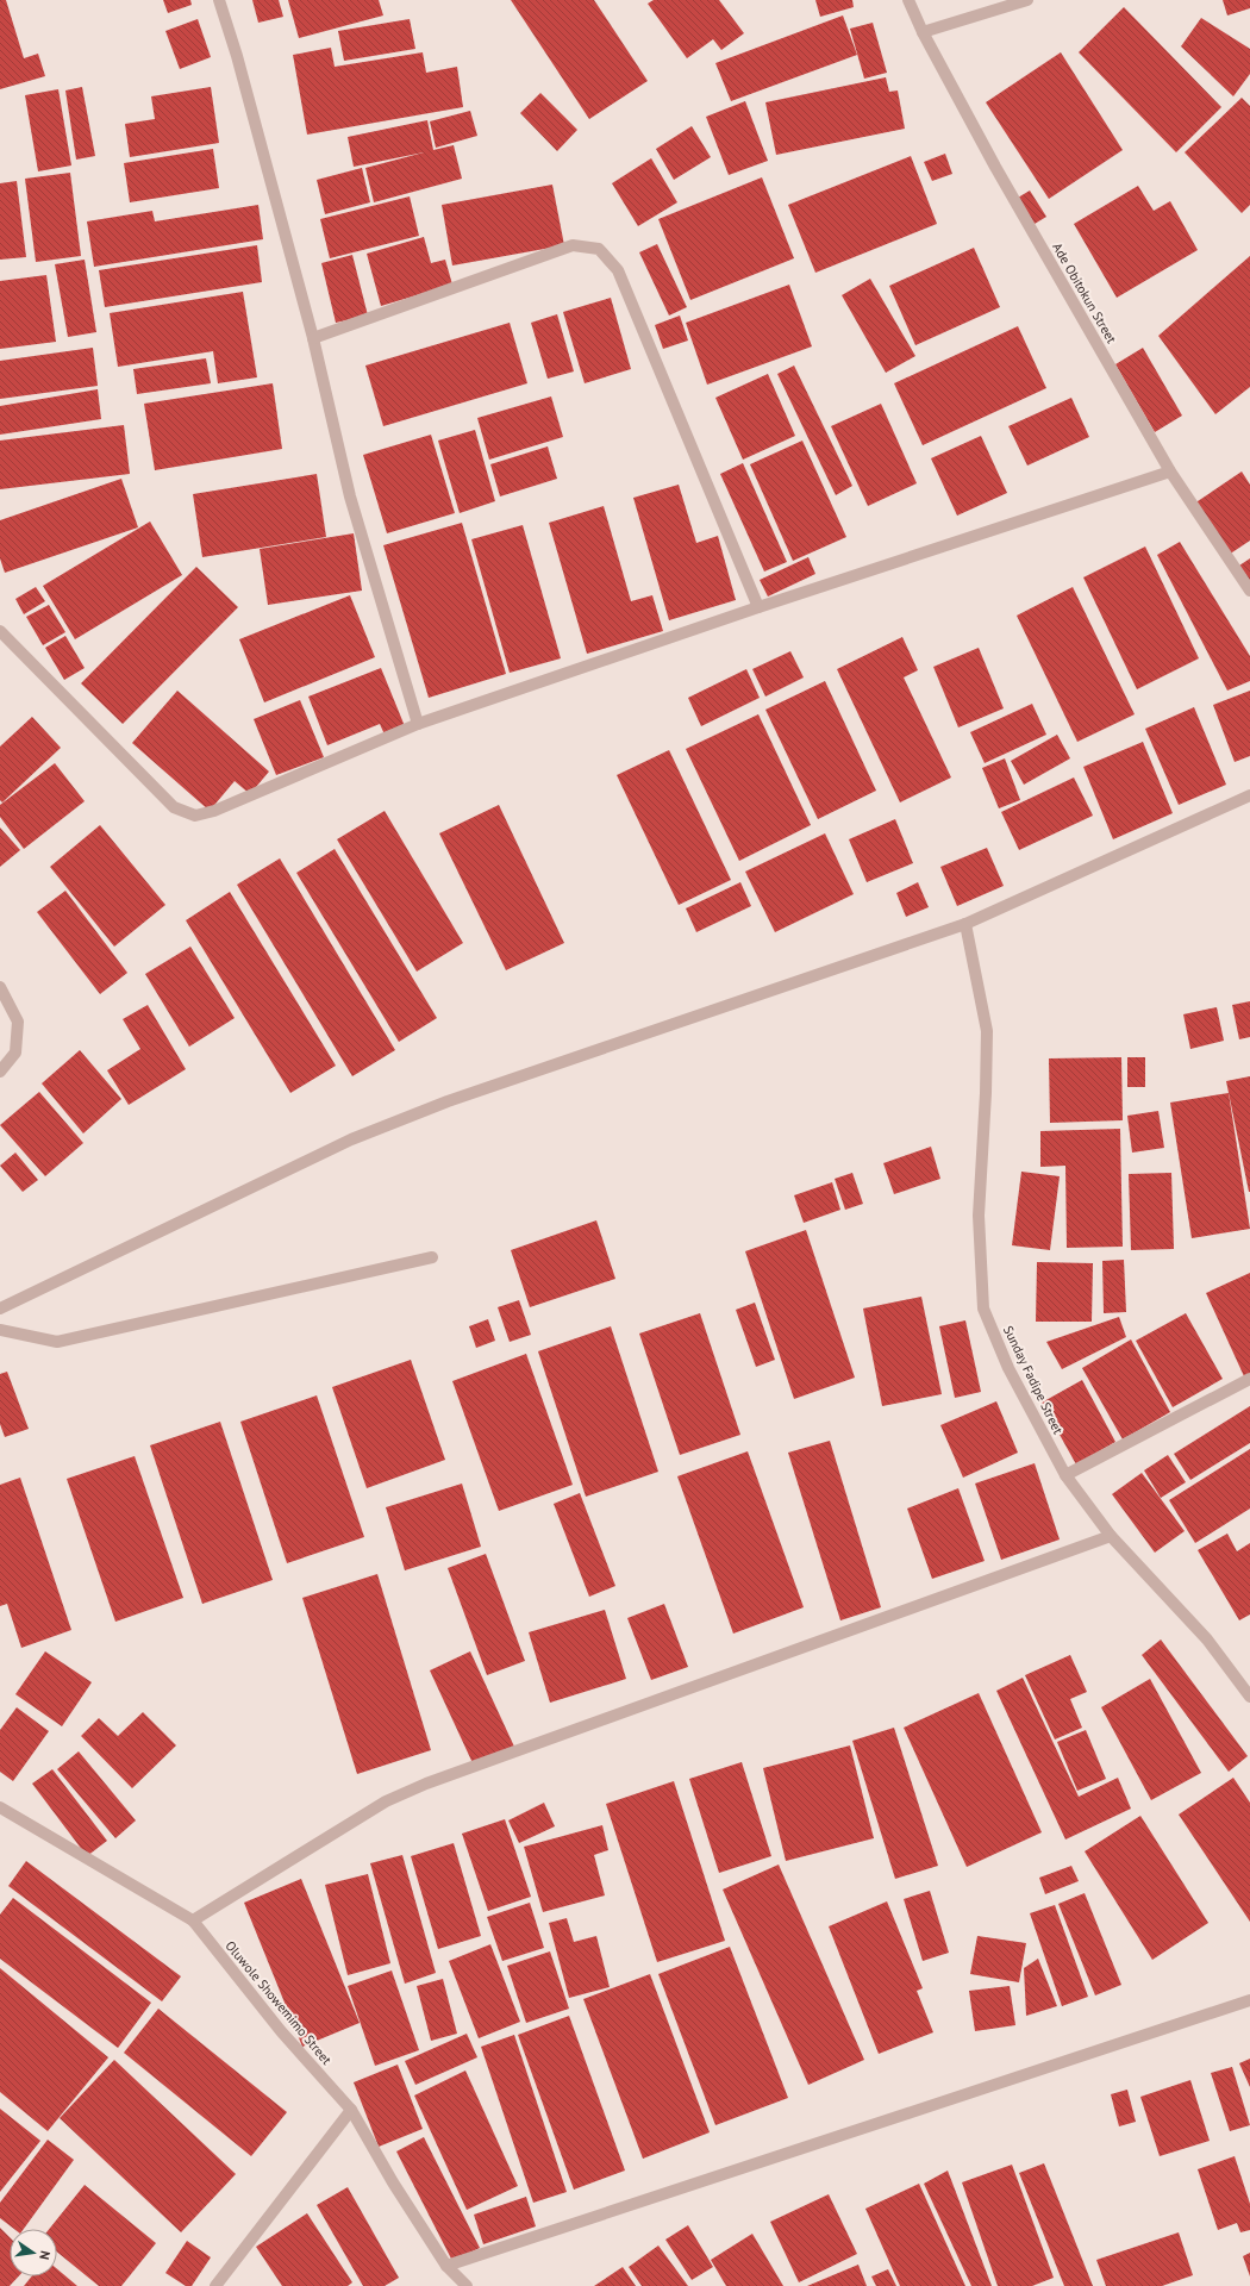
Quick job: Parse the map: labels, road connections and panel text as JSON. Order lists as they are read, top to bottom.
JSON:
{
  "streets": {
    "street": ["Ade Obitokun Street", "Sunday Fadipe Street", "Oluwole Showemimo Street"]
  },
  "north": "right"
}
